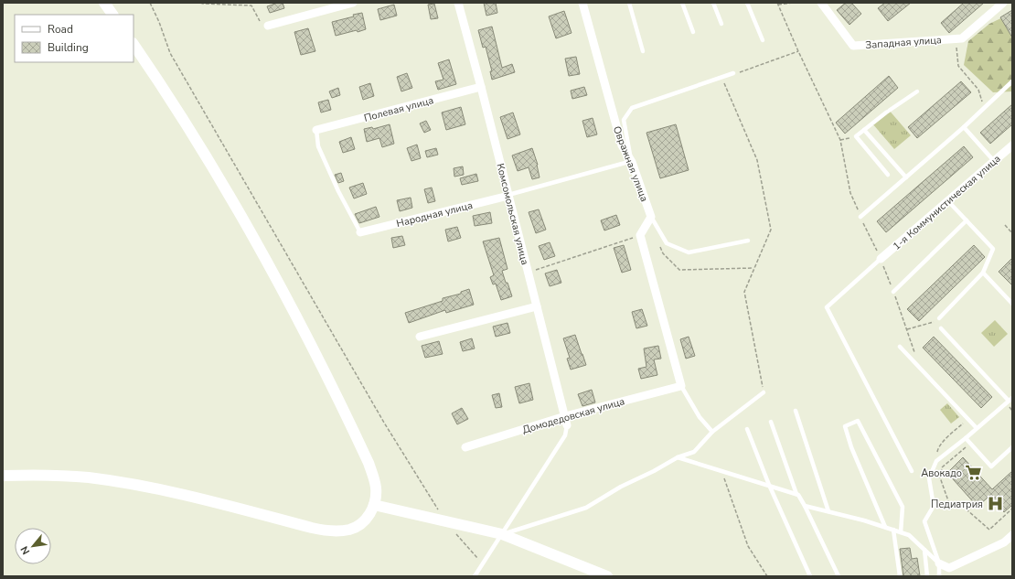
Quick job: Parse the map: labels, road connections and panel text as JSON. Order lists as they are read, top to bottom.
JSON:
{
  "streets": {
    "street": [
      "Западная улица",
      "Полевая улица",
      "Овражная улица",
      "1-я Коммунистическая улица",
      "Народная улица",
      "Комсомольская улица",
      "Домодедовская улица"
    ]
  },
  "crossings": [
    ["Полевая улица", "Комсомольская улица"],
    ["Народная улица", "Комсомольская улица"],
    ["Комсомольская улица", "Домодедовская улица"]
  ],
  "places": {
    "supermarket": ["Авокадо"],
    "hospital": ["Педиатрия"]
  },
  "legend": ["Road", "Building"],
  "north": "bottom left"
}
